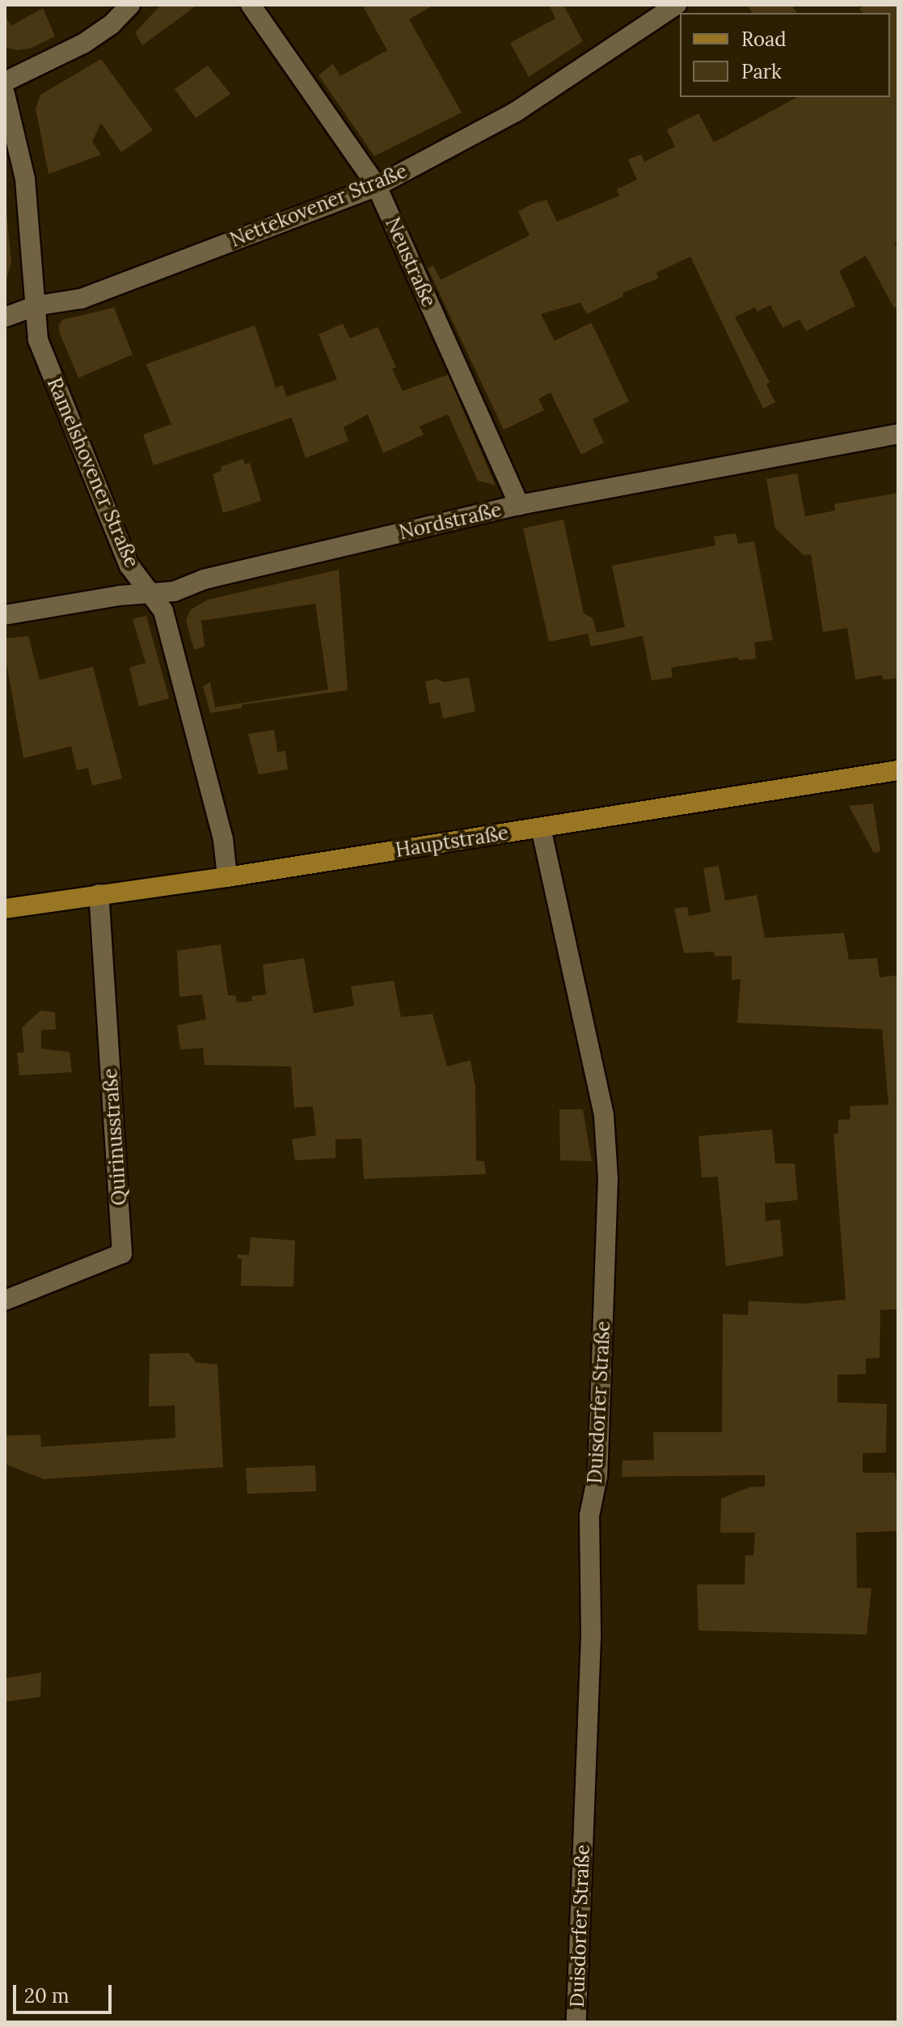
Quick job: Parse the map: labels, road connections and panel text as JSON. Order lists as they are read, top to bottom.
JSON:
{
  "streets": {
    "main road": ["Hauptstraße"],
    "street": [
      "Nettekovener Straße",
      "Neustraße",
      "Ramelshovener Straße",
      "Nordstraße",
      "Quirinusstraße",
      "Duisdorfer Straße"
    ]
  },
  "crossings": [
    ["Nettekovener Straße", "Neustraße"],
    ["Nettekovener Straße", "Ramelshovener Straße"],
    ["Neustraße", "Nordstraße"],
    ["Ramelshovener Straße", "Nordstraße"],
    ["Ramelshovener Straße", "Hauptstraße"],
    ["Hauptstraße", "Quirinusstraße"],
    ["Hauptstraße", "Duisdorfer Straße"]
  ],
  "legend": ["Road", "Park"],
  "scale_bar": "20 m"
}
